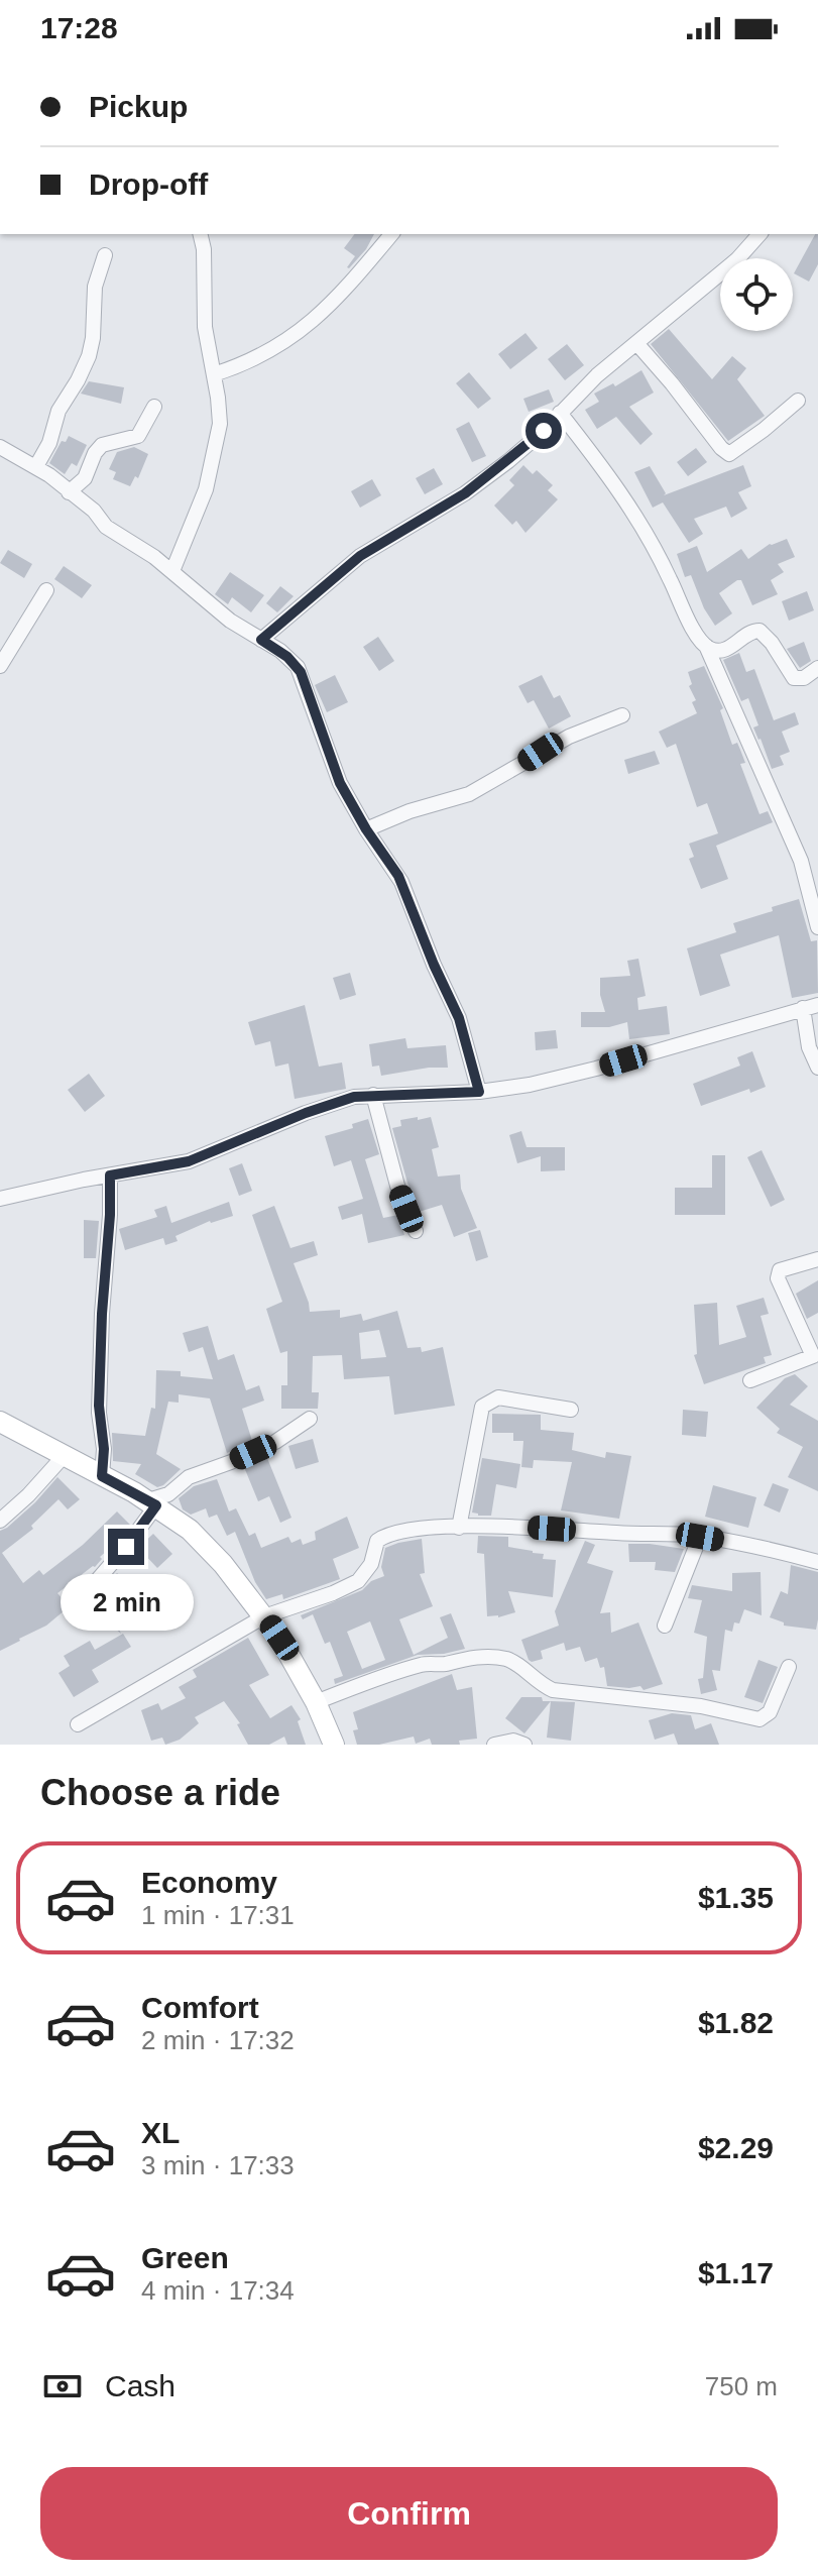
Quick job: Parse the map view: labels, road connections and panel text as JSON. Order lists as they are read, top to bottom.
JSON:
{
  "page": {
    "status": "17:28",
    "banner": ["Pickup", "Drop-off"],
    "bubble": "2 min",
    "heading": "Choose a ride",
    "list": [
      {
        "name": "Economy",
        "note": "1 min · 17:31",
        "value": "$1.35"
      },
      {
        "name": "Comfort",
        "note": "2 min · 17:32",
        "value": "$1.82"
      },
      {
        "name": "XL",
        "note": "3 min · 17:33",
        "value": "$2.29"
      },
      {
        "name": "Green",
        "note": "4 min · 17:34",
        "value": "$1.17"
      }
    ],
    "pay": ["Cash", "750 m"],
    "buttons": "Confirm"
  }
}
